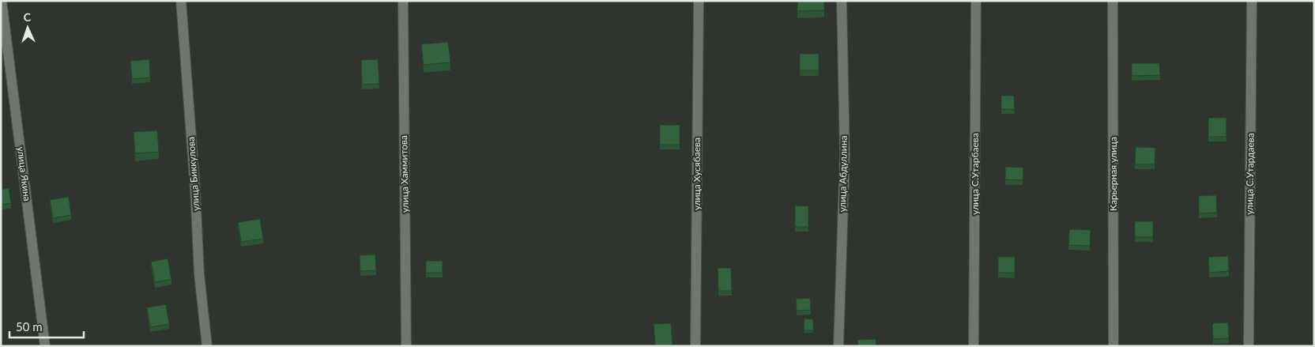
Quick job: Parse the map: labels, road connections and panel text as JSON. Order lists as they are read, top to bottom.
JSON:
{
  "streets": {
    "street": [
      "улица Якина",
      "улица Биккулова",
      "улица Хаммитова",
      "улица Хусябаева",
      "улица Абдуллина",
      "улица С.Утарбаева",
      "Карьерная улица",
      "улица С.Утардаева"
    ]
  },
  "scale_bar": "50 m",
  "north": "top"
}
